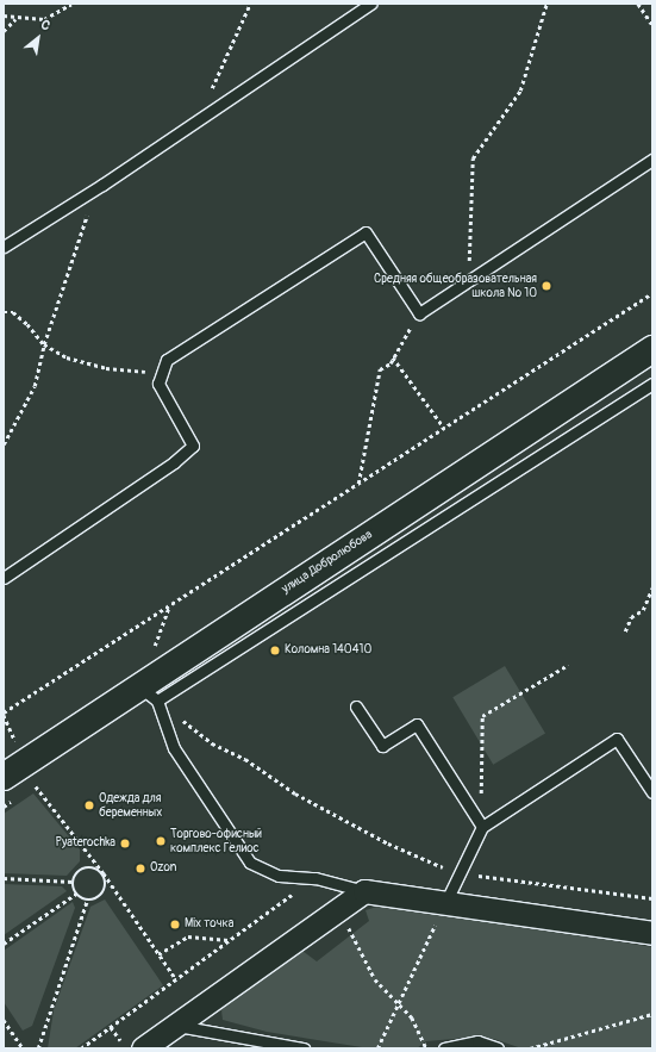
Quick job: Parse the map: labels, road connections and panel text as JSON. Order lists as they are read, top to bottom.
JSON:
{
  "streets": {
    "street": ["улица Добролюбова"]
  },
  "places": [
    "Средняя общеобразовательная школа № 10",
    "Коломна 140410",
    "Одежда для беременных",
    "Торгово-офисный комплекс Гелиос",
    "Pyaterochka",
    "Ozon",
    "Mix точка"
  ],
  "north": "top right"
}
